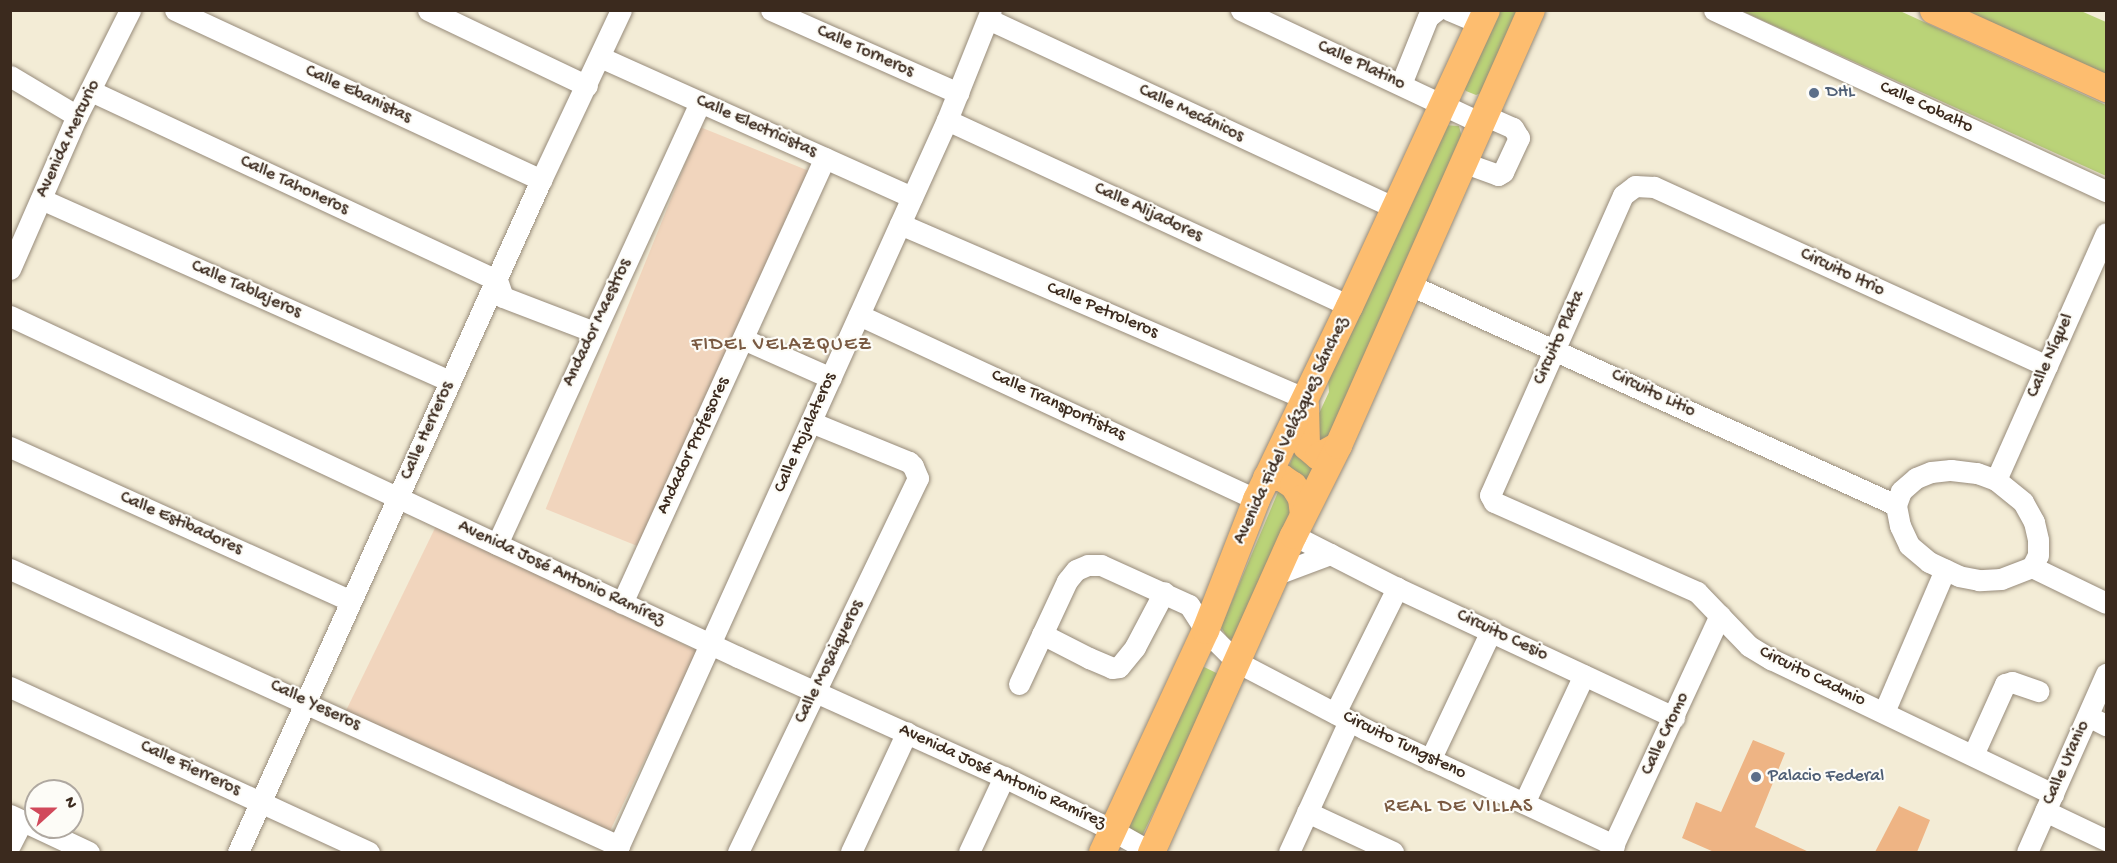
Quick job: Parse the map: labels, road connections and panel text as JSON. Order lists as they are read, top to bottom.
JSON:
{
  "streets": {
    "main road": ["Avenida Fidel Velázquez Sánchez"],
    "street": [
      "Calle Torneros",
      "Calle Platino",
      "Calle Ebanistas",
      "Calle Cobalto",
      "Calle Mecánicos",
      "Calle Electricistas",
      "Avenida Mercurio",
      "Calle Tahoneros",
      "Calle Alijadores",
      "Circuito Itrio",
      "Calle Tablajeros",
      "Calle Petroleros",
      "Andador Maestros",
      "Circuito Plata",
      "Calle Níquel",
      "Circuito Litio",
      "Calle Transportistas",
      "Calle Herreros",
      "Calle Hojalateros",
      "Andador Profesores",
      "Calle Estibadores",
      "Avenida José Antonio Ramírez",
      "Circuito Cesio",
      "Calle Mosaiqueros",
      "Circuito Cadmio",
      "Calle Yeseros",
      "Calle Cromo",
      "Circuito Tungsteno",
      "Calle Uranio",
      "Calle Fierreros"
    ]
  },
  "crossings": [
    ["Calle Torneros", "Calle Hojalateros"],
    ["Calle Platino", "Avenida Fidel Velázquez Sánchez"],
    ["Calle Ebanistas", "Calle Herreros"],
    ["Calle Mecánicos", "Avenida Fidel Velázquez Sánchez"],
    ["Calle Mecánicos", "Calle Hojalateros"],
    ["Calle Electricistas", "Andador Maestros"],
    ["Calle Electricistas", "Calle Herreros"],
    ["Calle Electricistas", "Calle Hojalateros"],
    ["Calle Electricistas", "Andador Profesores"],
    ["Avenida Mercurio", "Calle Tahoneros"],
    ["Avenida Mercurio", "Calle Tablajeros"],
    ["Calle Tahoneros", "Calle Herreros"],
    ["Calle Alijadores", "Avenida Fidel Velázquez Sánchez"],
    ["Calle Alijadores", "Calle Hojalateros"],
    ["Circuito Itrio", "Circuito Plata"],
    ["Circuito Itrio", "Calle Níquel"],
    ["Calle Tablajeros", "Calle Herreros"],
    ["Calle Petroleros", "Avenida Fidel Velázquez Sánchez"],
    ["Calle Petroleros", "Calle Hojalateros"],
    ["Andador Maestros", "Avenida José Antonio Ramírez"],
    ["Circuito Plata", "Circuito Litio"],
    ["Circuito Plata", "Circuito Cadmio"],
    ["Calle Níquel", "Circuito Litio"],
    ["Calle Transportistas", "Avenida Fidel Velázquez Sánchez"],
    ["Calle Transportistas", "Calle Hojalateros"],
    ["Calle Herreros", "Calle Estibadores"],
    ["Calle Herreros", "Avenida José Antonio Ramírez"],
    ["Calle Herreros", "Calle Yeseros"],
    ["Calle Herreros", "Calle Fierreros"],
    ["Avenida Fidel Velázquez Sánchez", "Avenida José Antonio Ramírez"],
    ["Avenida Fidel Velázquez Sánchez", "Circuito Tungsteno"],
    ["Calle Hojalateros", "Avenida José Antonio Ramírez"],
    ["Calle Hojalateros", "Calle Mosaiqueros"],
    ["Calle Hojalateros", "Calle Yeseros"],
    ["Andador Profesores", "Avenida José Antonio Ramírez"],
    ["Avenida José Antonio Ramírez", "Calle Mosaiqueros"],
    ["Circuito Cesio", "Calle Cromo"],
    ["Circuito Cadmio", "Calle Cromo"],
    ["Circuito Cadmio", "Calle Uranio"],
    ["Calle Cromo", "Circuito Tungsteno"]
  ],
  "districts": ["FIDEL VELAZQUEZ", "REAL DE VILLAS"],
  "places": ["DHL", "Palacio Federal"],
  "north": "right"
}
